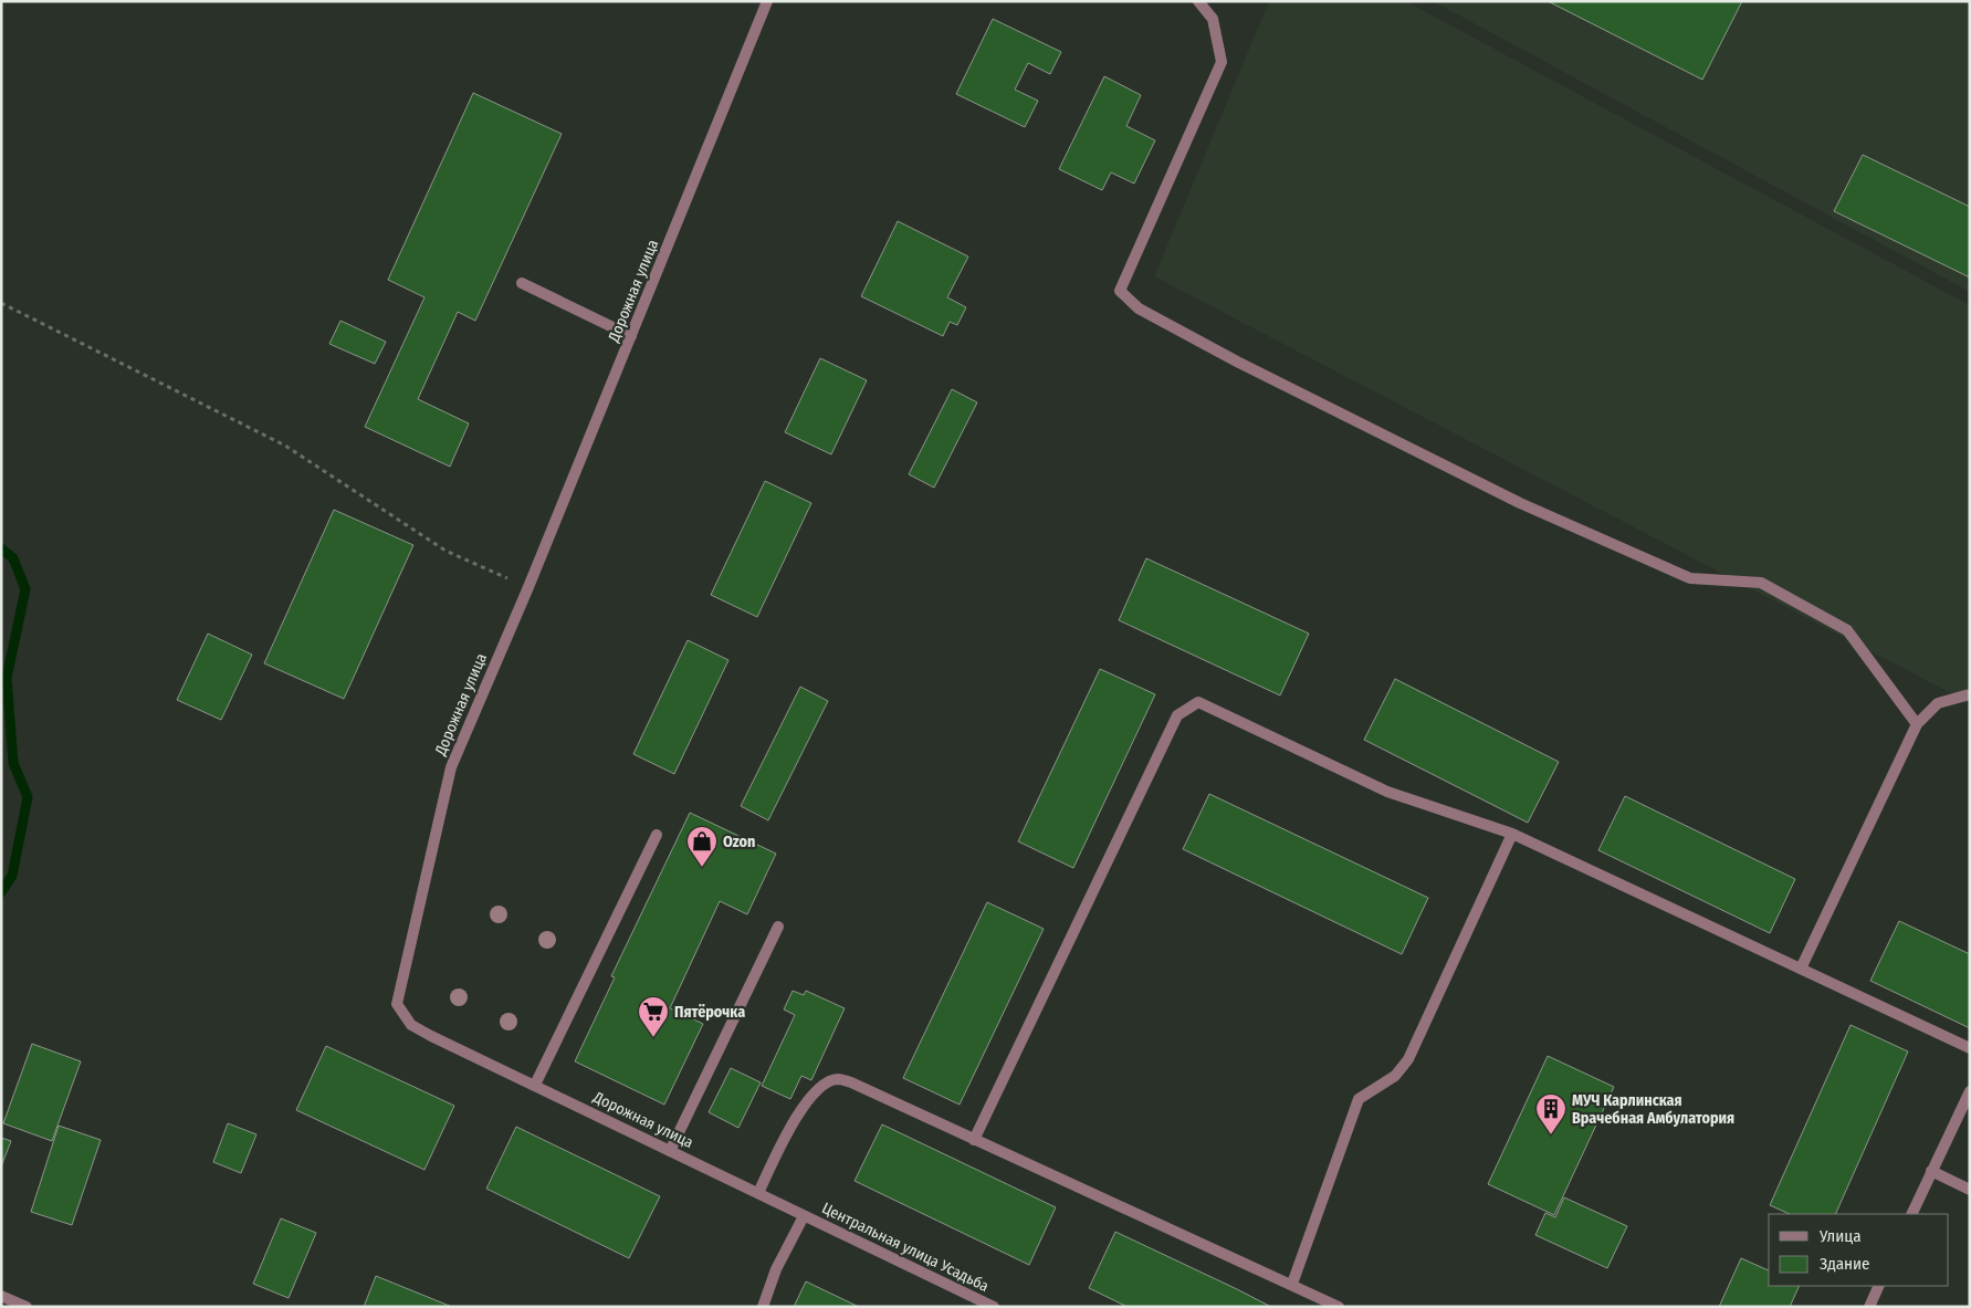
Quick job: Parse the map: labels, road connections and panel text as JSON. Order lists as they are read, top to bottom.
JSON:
{
  "streets": {
    "street": ["Дорожная улица", "Центральная улица Усадьба"]
  },
  "crossings": [
    ["Дорожная улица", "Центральная улица Усадьба"]
  ],
  "places": {
    "shop": ["Ozon"],
    "supermarket": ["Пятёрочка"],
    "building": ["МУЧ Карлинская Врачебная Амбулатория"]
  },
  "legend": ["Улица", "Здание"]
}
